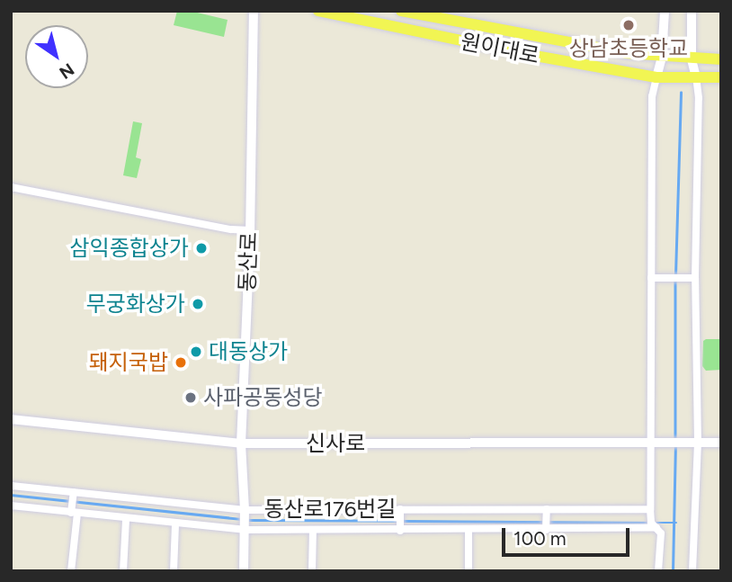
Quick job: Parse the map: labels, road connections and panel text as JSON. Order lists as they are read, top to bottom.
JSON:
{
  "streets": {
    "main road": ["원이대로", "동산로", "신사로"],
    "street": ["동산로176번길"]
  },
  "crossings": [
    ["동산로", "신사로"],
    ["동산로", "동산로176번길"]
  ],
  "places": [
    "상남초등학교",
    "삼익종합상가",
    "무궁화상가",
    "대동상가",
    "돼지국밥",
    "사파공동성당"
  ],
  "scale_bar": "100 m",
  "north": "bottom right"
}
